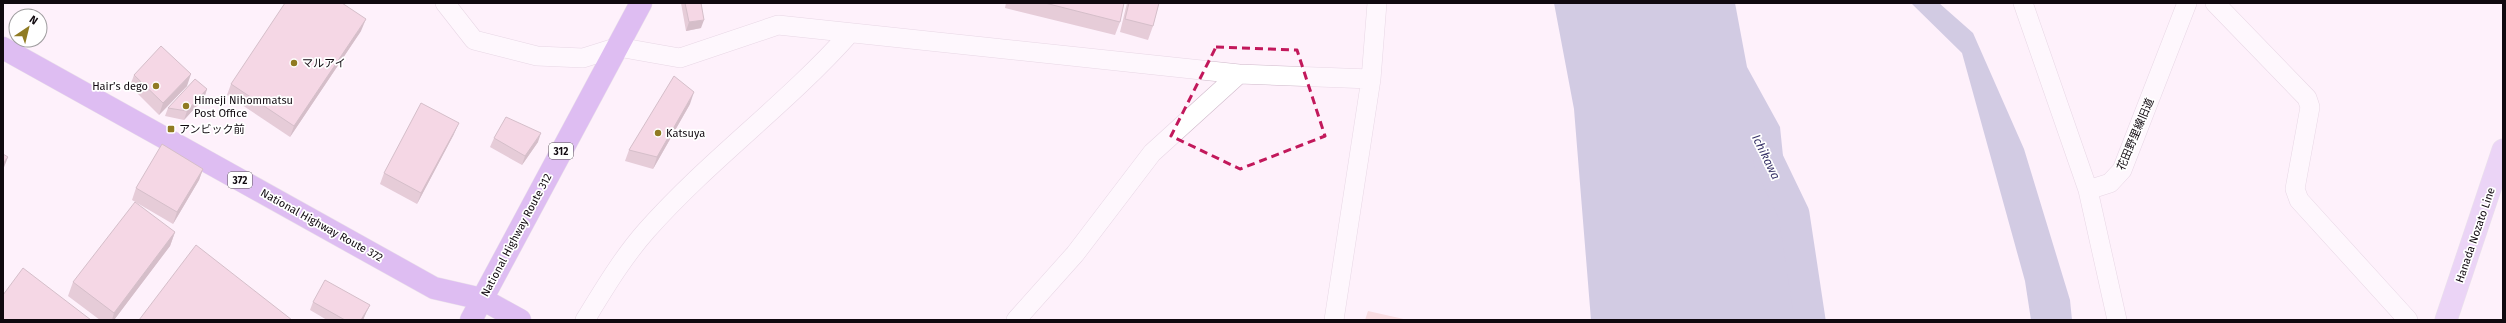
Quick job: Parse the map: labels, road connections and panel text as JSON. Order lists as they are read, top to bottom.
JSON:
{
  "streets": {
    "highway": [
      "312",
      "372",
      "National Highway Route 372",
      "National Highway Route 312"
    ],
    "main road": ["Hanada Nozato Line"],
    "street": ["花田野里線旧道"]
  },
  "crossings": [
    ["National Highway Route 372", "National Highway Route 312"]
  ],
  "water": ["Ichikawa"],
  "places": {
    "other": [
      "マルアイ",
      "Hair’s dego",
      "Himeji Nihommatsu Post Office",
      "Katsuya"
    ],
    "transit": ["アンビック前"]
  },
  "north": "top right"
}
